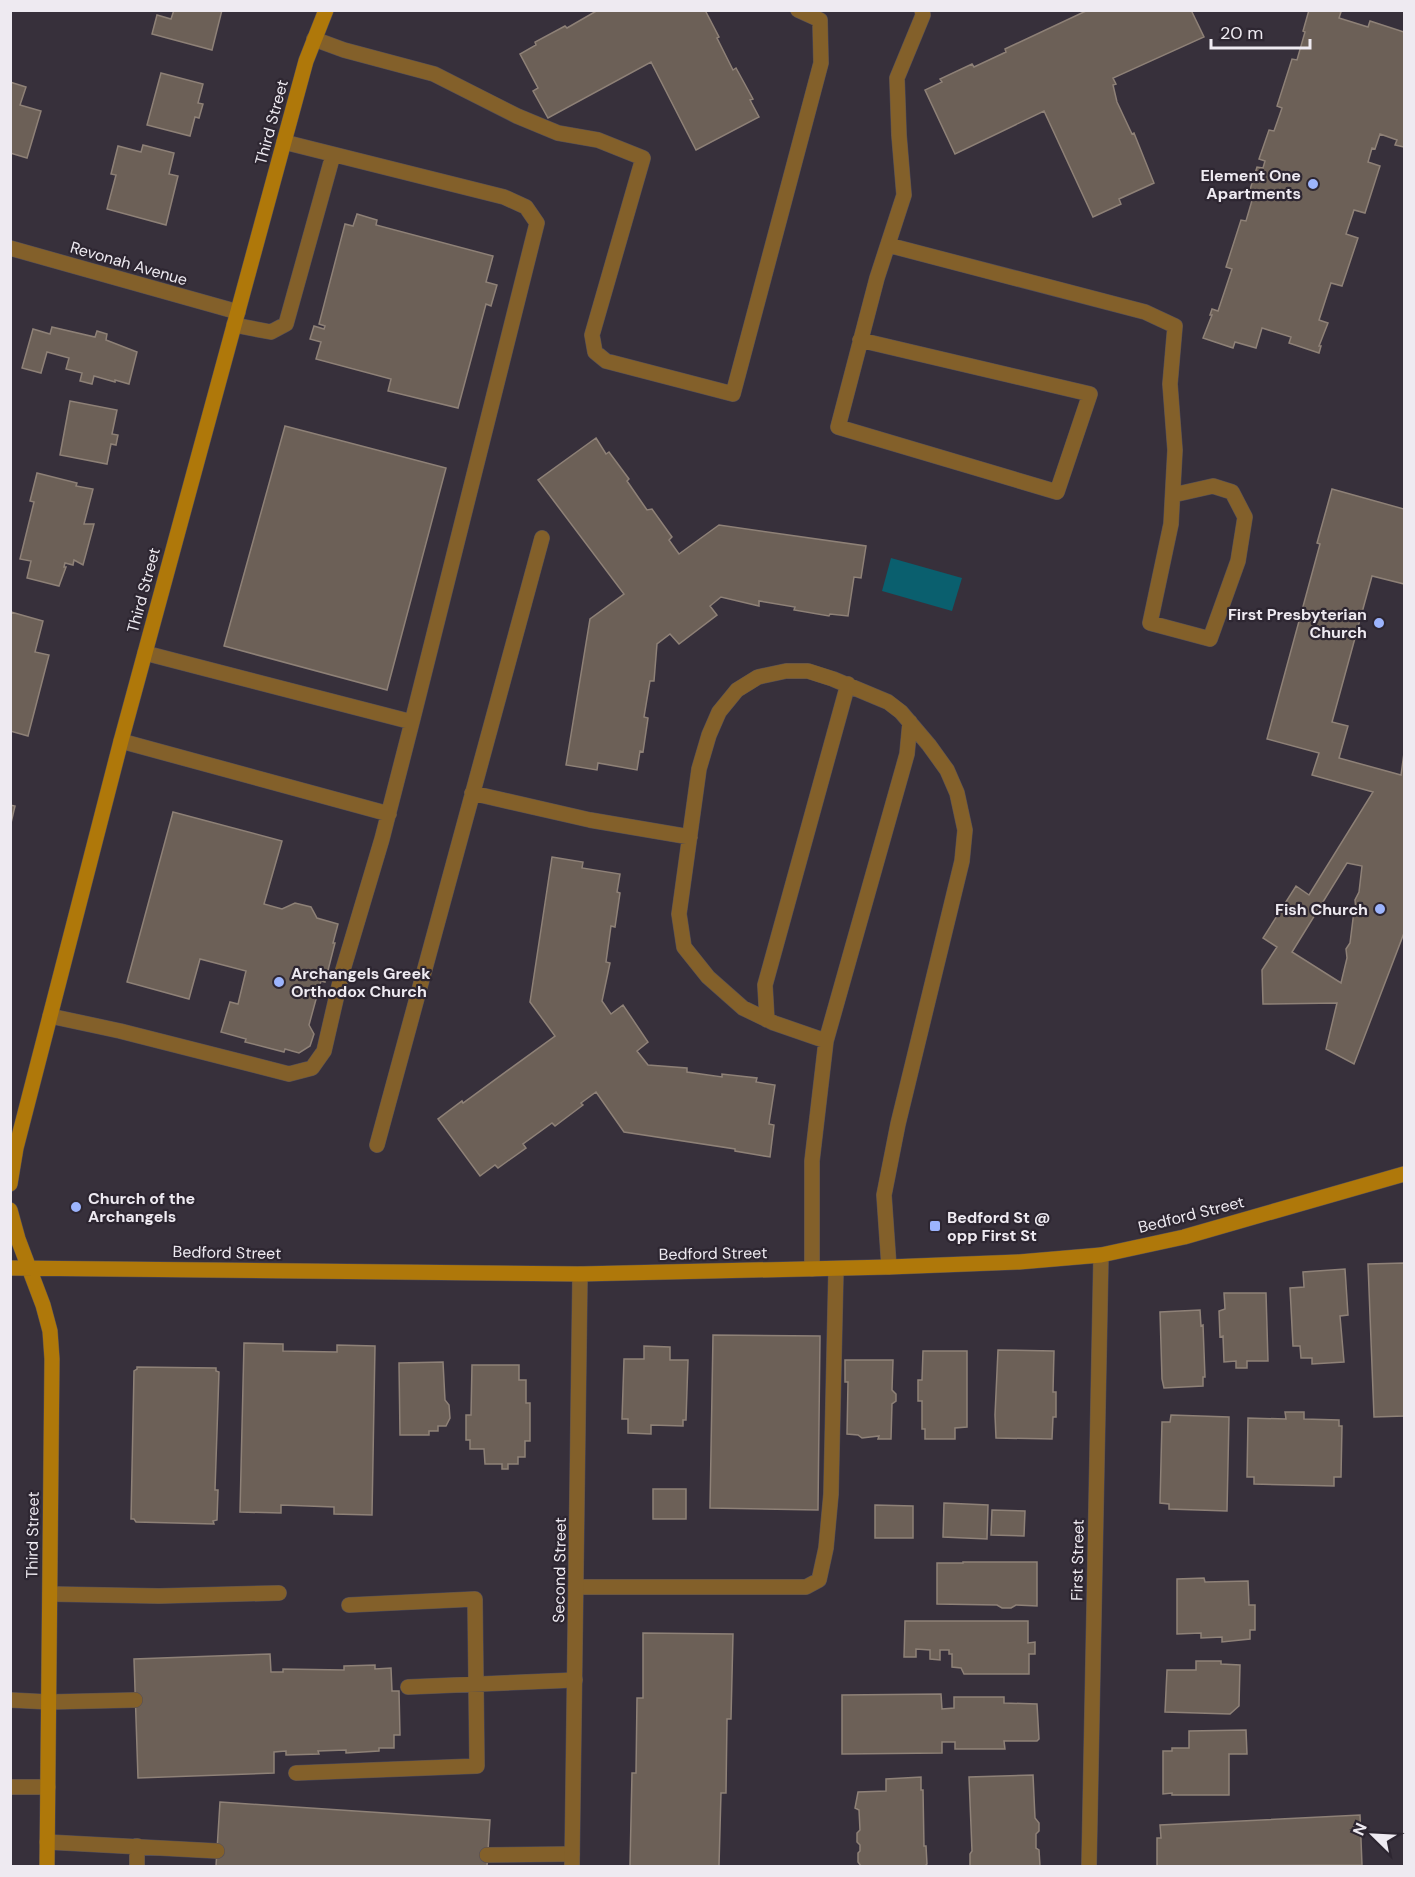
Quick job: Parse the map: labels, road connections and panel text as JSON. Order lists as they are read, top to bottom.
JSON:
{
  "streets": {
    "street": [
      "Third Street",
      "Revonah Avenue",
      "Bedford Street",
      "First Street",
      "Second Street"
    ]
  },
  "crossings": [
    ["Third Street", "Revonah Avenue"],
    ["Third Street", "Bedford Street"],
    ["Bedford Street", "First Street"],
    ["Bedford Street", "Second Street"]
  ],
  "places": {
    "other": [
      "Element One Apartments",
      "First Presbyterian Church",
      "Fish Church",
      "Archangels Greek Orthodox Church",
      "Church of the Archangels"
    ],
    "transit": ["Bedford St @ opp First St"]
  },
  "scale_bar": "20 m",
  "north": "top left"
}
